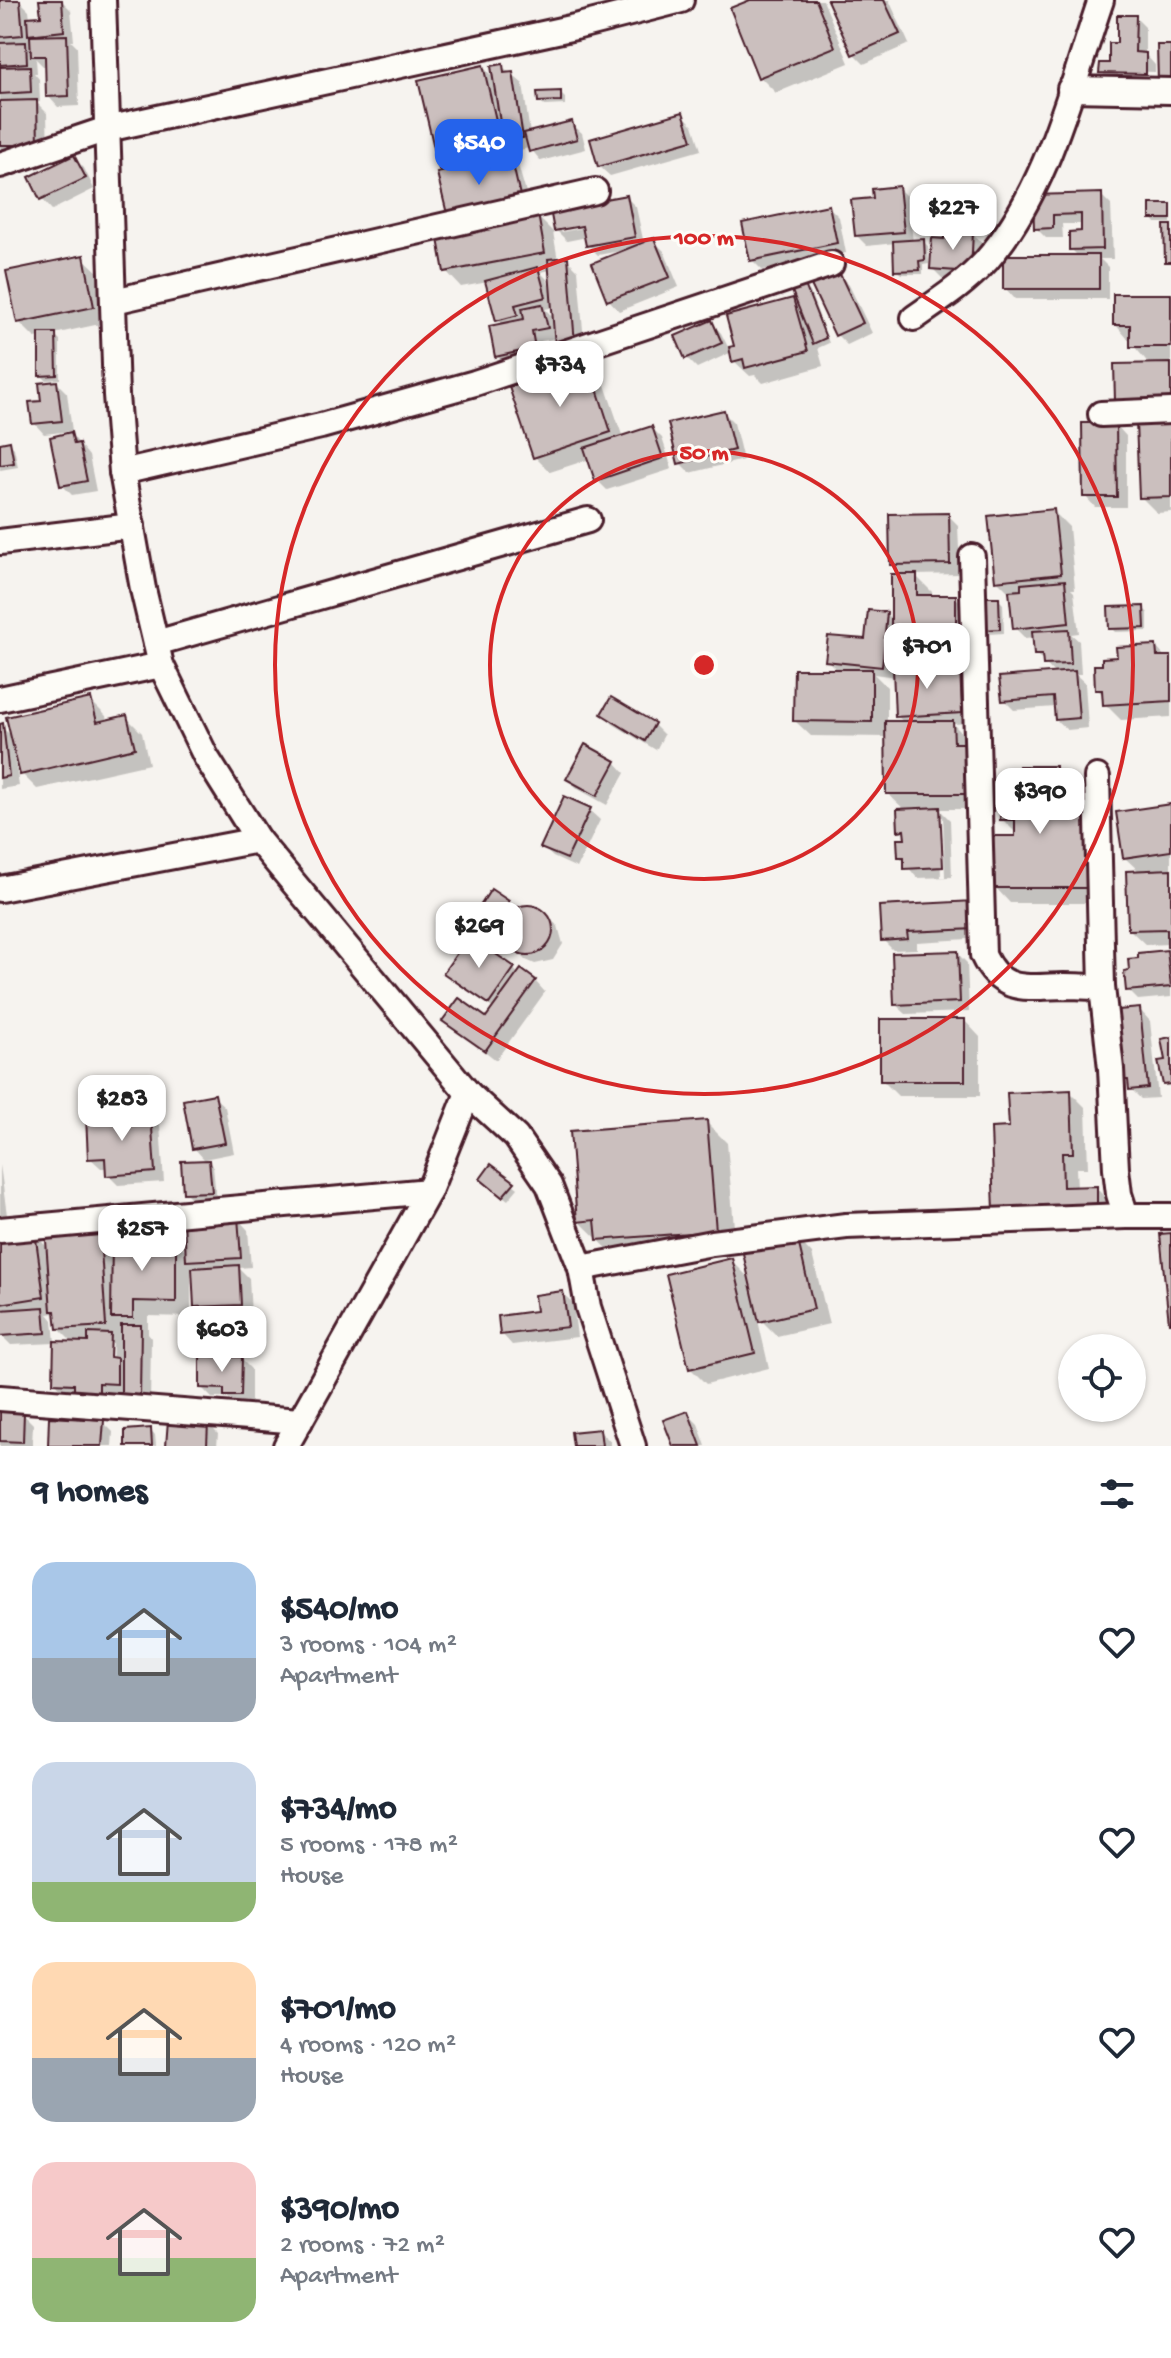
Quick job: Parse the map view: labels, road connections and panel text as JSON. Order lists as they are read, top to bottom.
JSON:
{
  "page": {
    "price": [
      "$540",
      "$227",
      "$734",
      "$701",
      "$390",
      "$269",
      "$283",
      "$257",
      "$603"
    ],
    "heading": "9 homes",
    "list": [
      {
        "name": "$540/mo",
        "note": "3 rooms · 104 m² · Apartment"
      },
      {
        "name": "$734/mo",
        "note": "5 rooms · 178 m² · House"
      },
      {
        "name": "$701/mo",
        "note": "4 rooms · 120 m² · House"
      },
      {
        "name": "$390/mo",
        "note": "2 rooms · 72 m² · Apartment"
      }
    ]
  },
  "rings": ["100 m", "50 m"]
}
